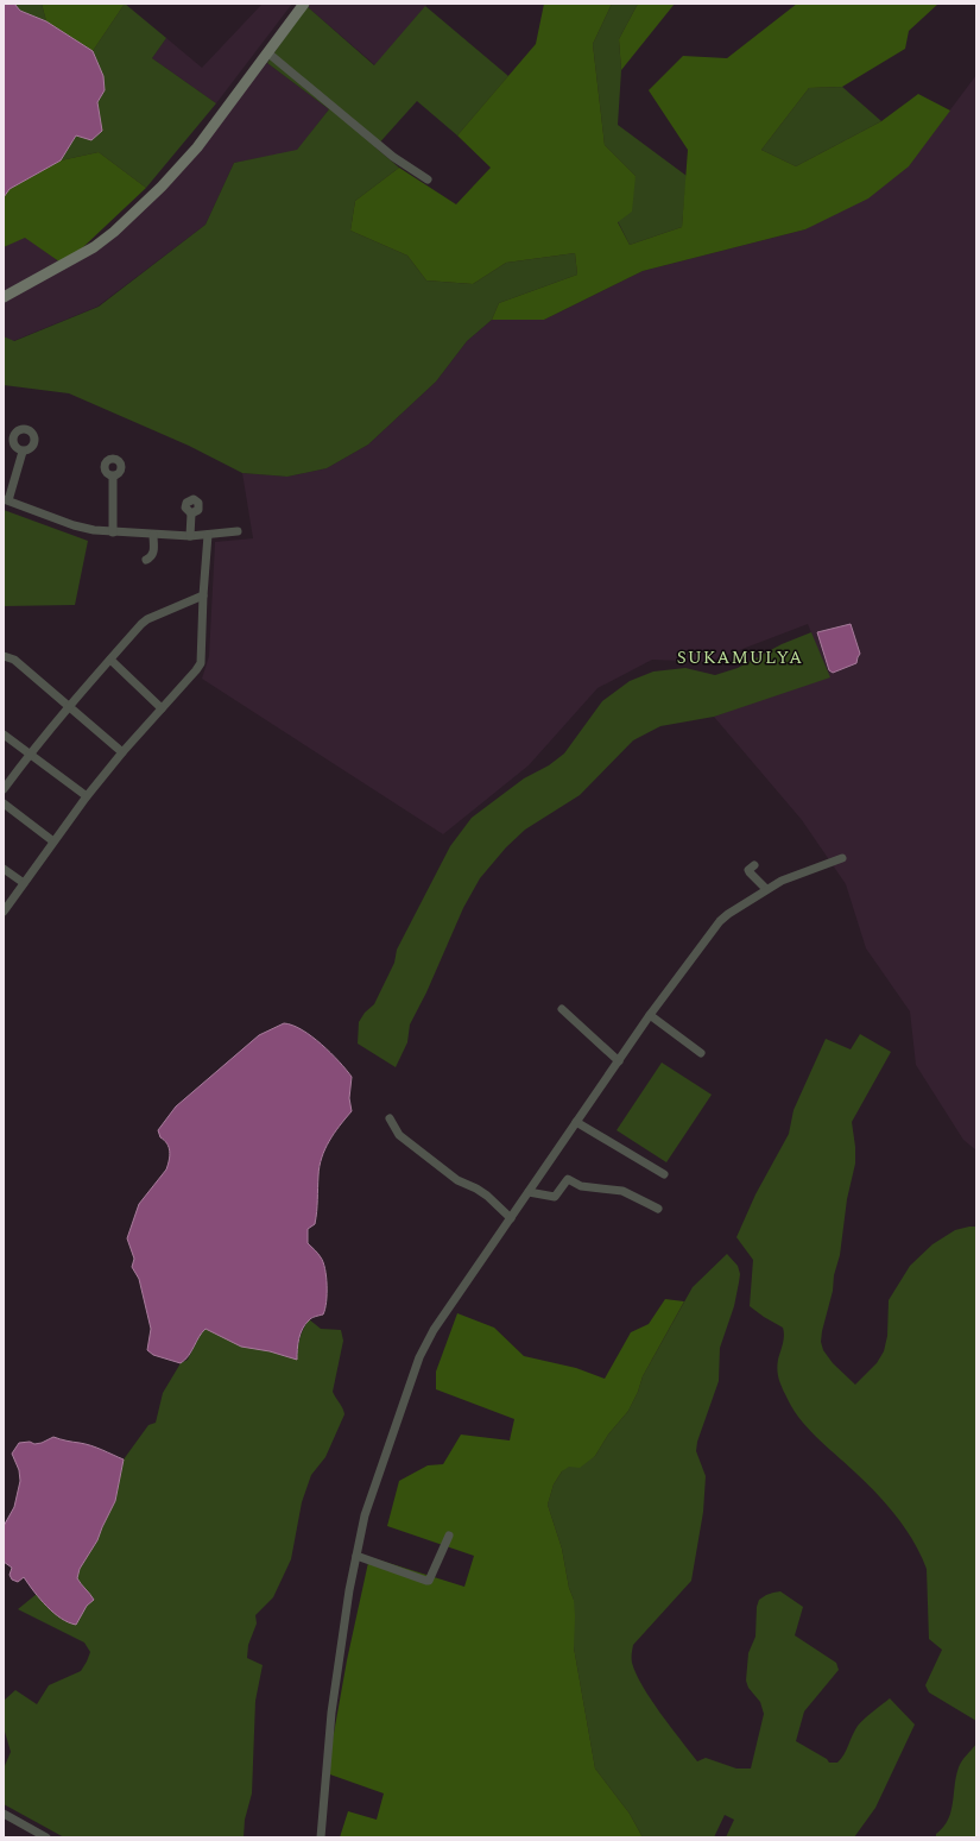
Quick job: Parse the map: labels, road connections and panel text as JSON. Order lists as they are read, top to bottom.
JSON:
{
  "districts": ["SUKAMULYA"]
}
